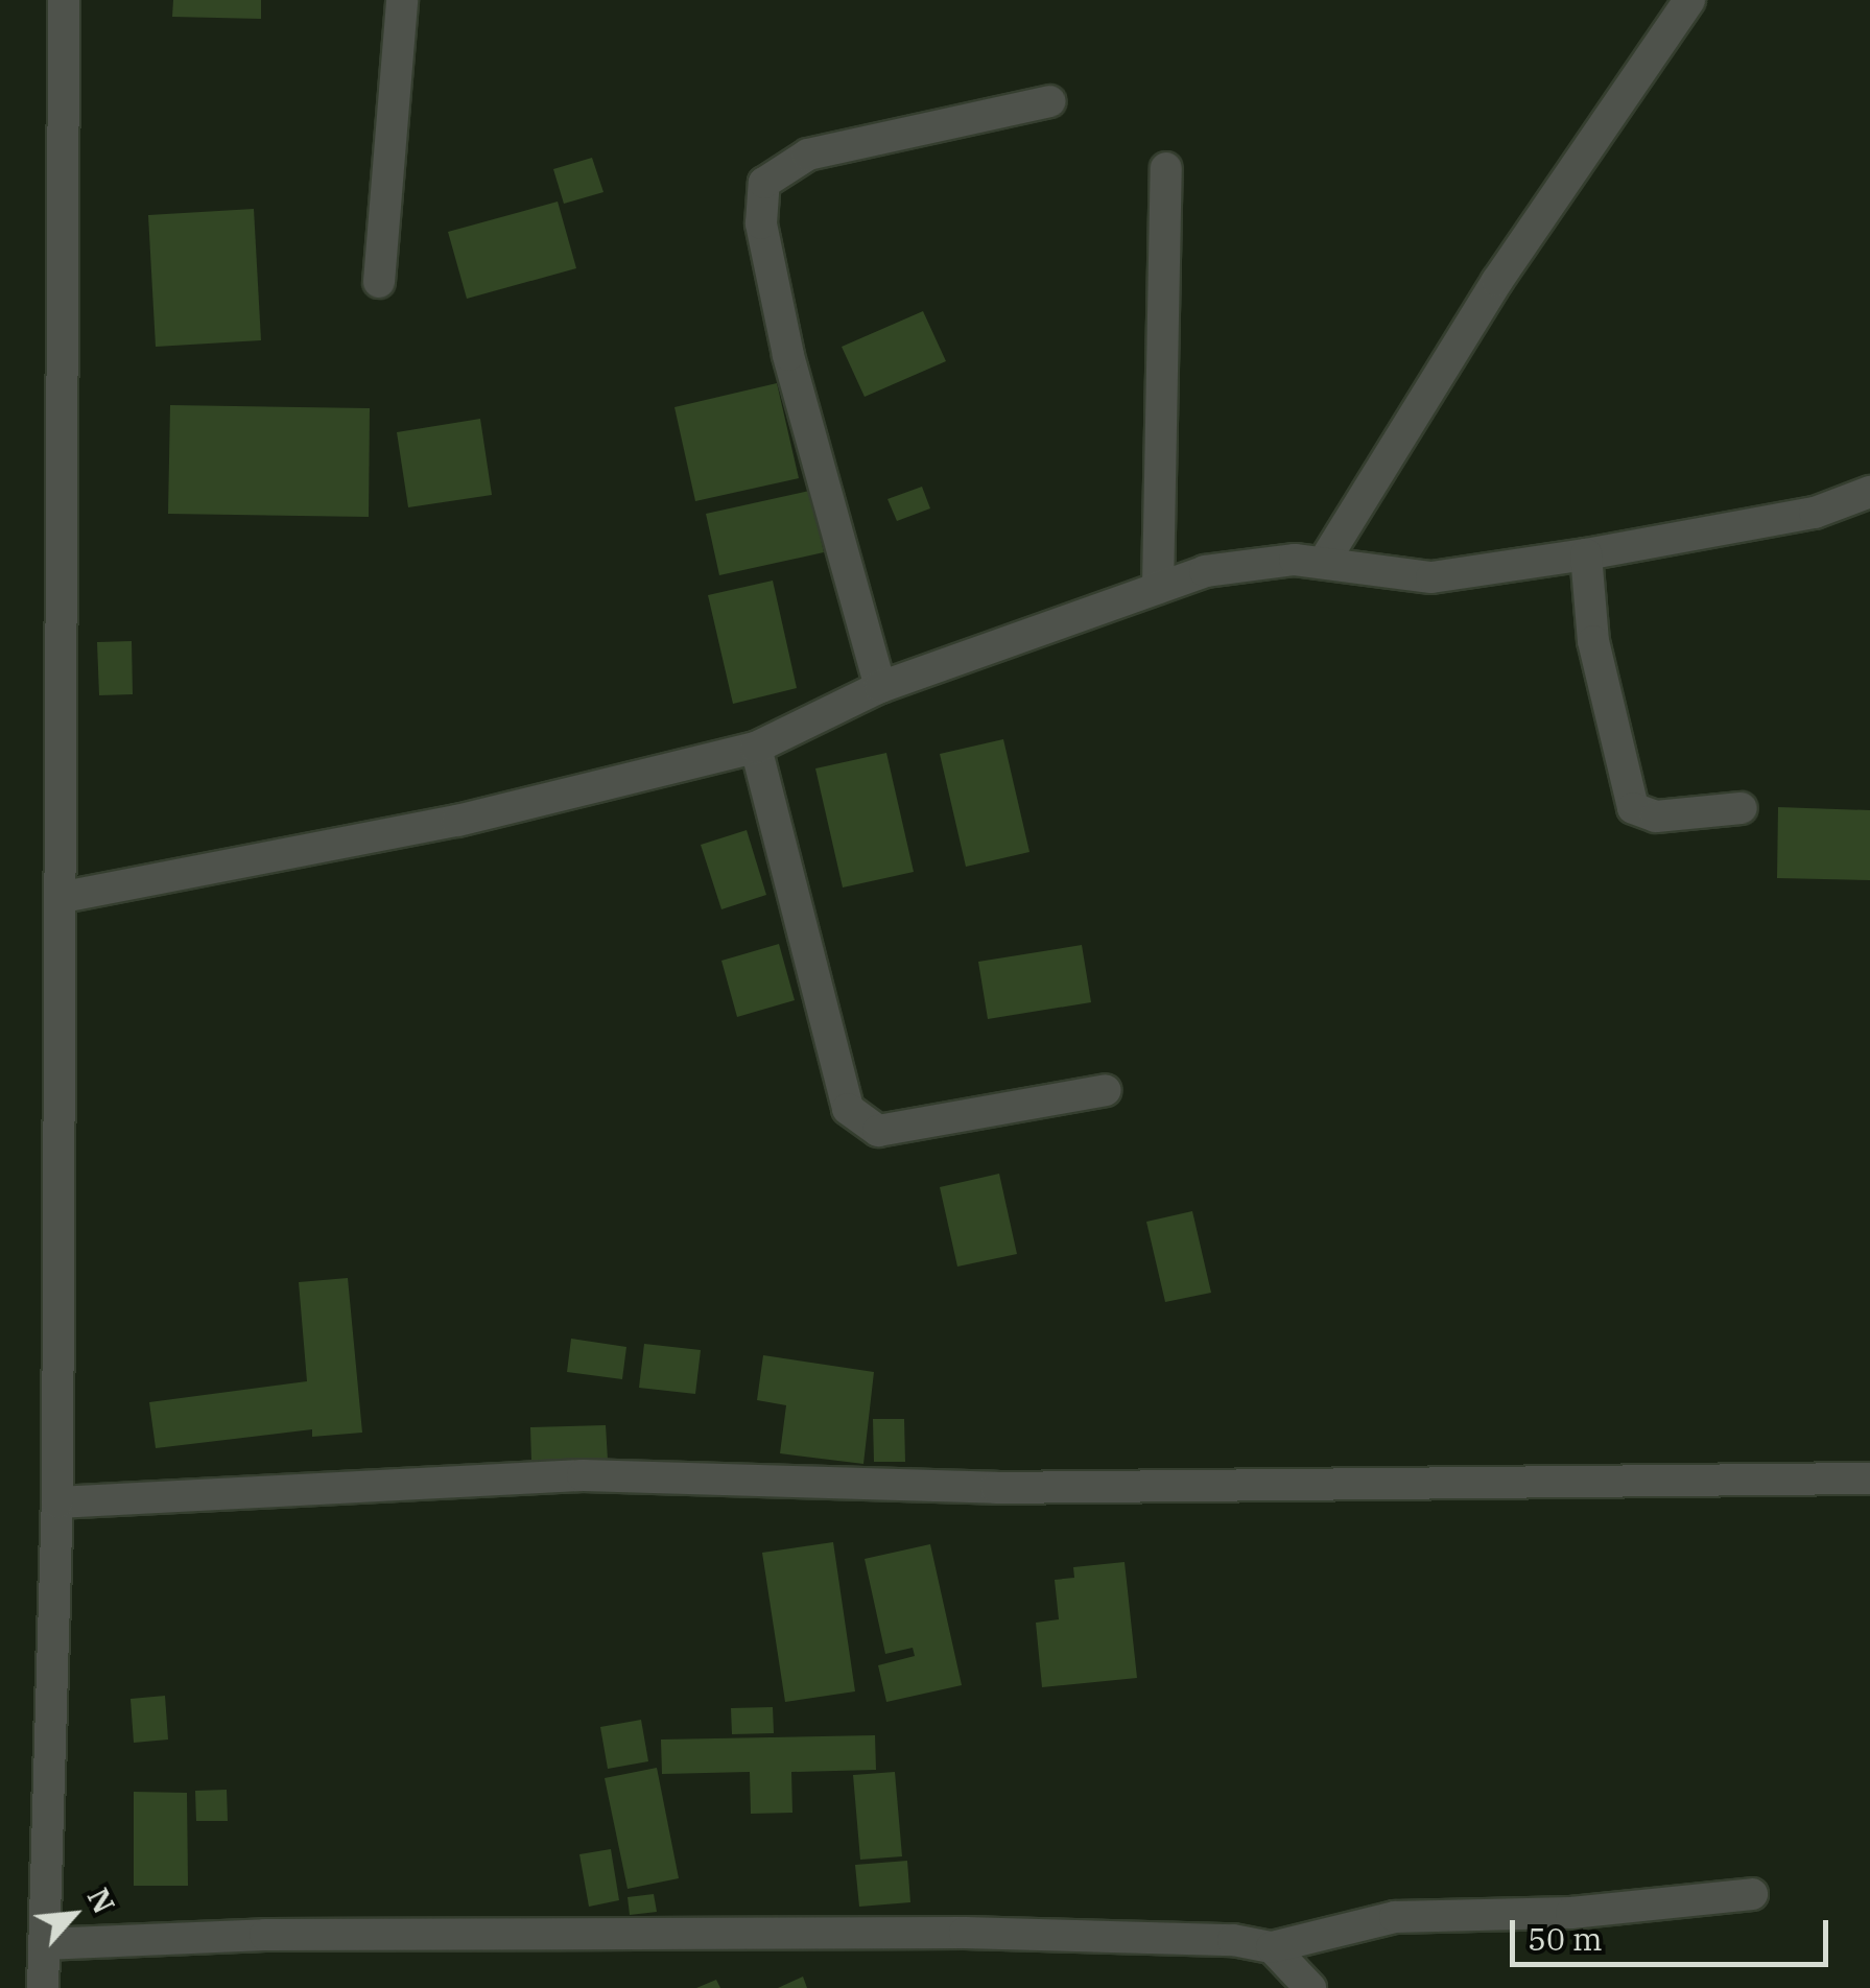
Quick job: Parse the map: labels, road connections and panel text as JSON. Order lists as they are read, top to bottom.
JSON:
{
  "scale_bar": "50 m",
  "north": "top right"
}
